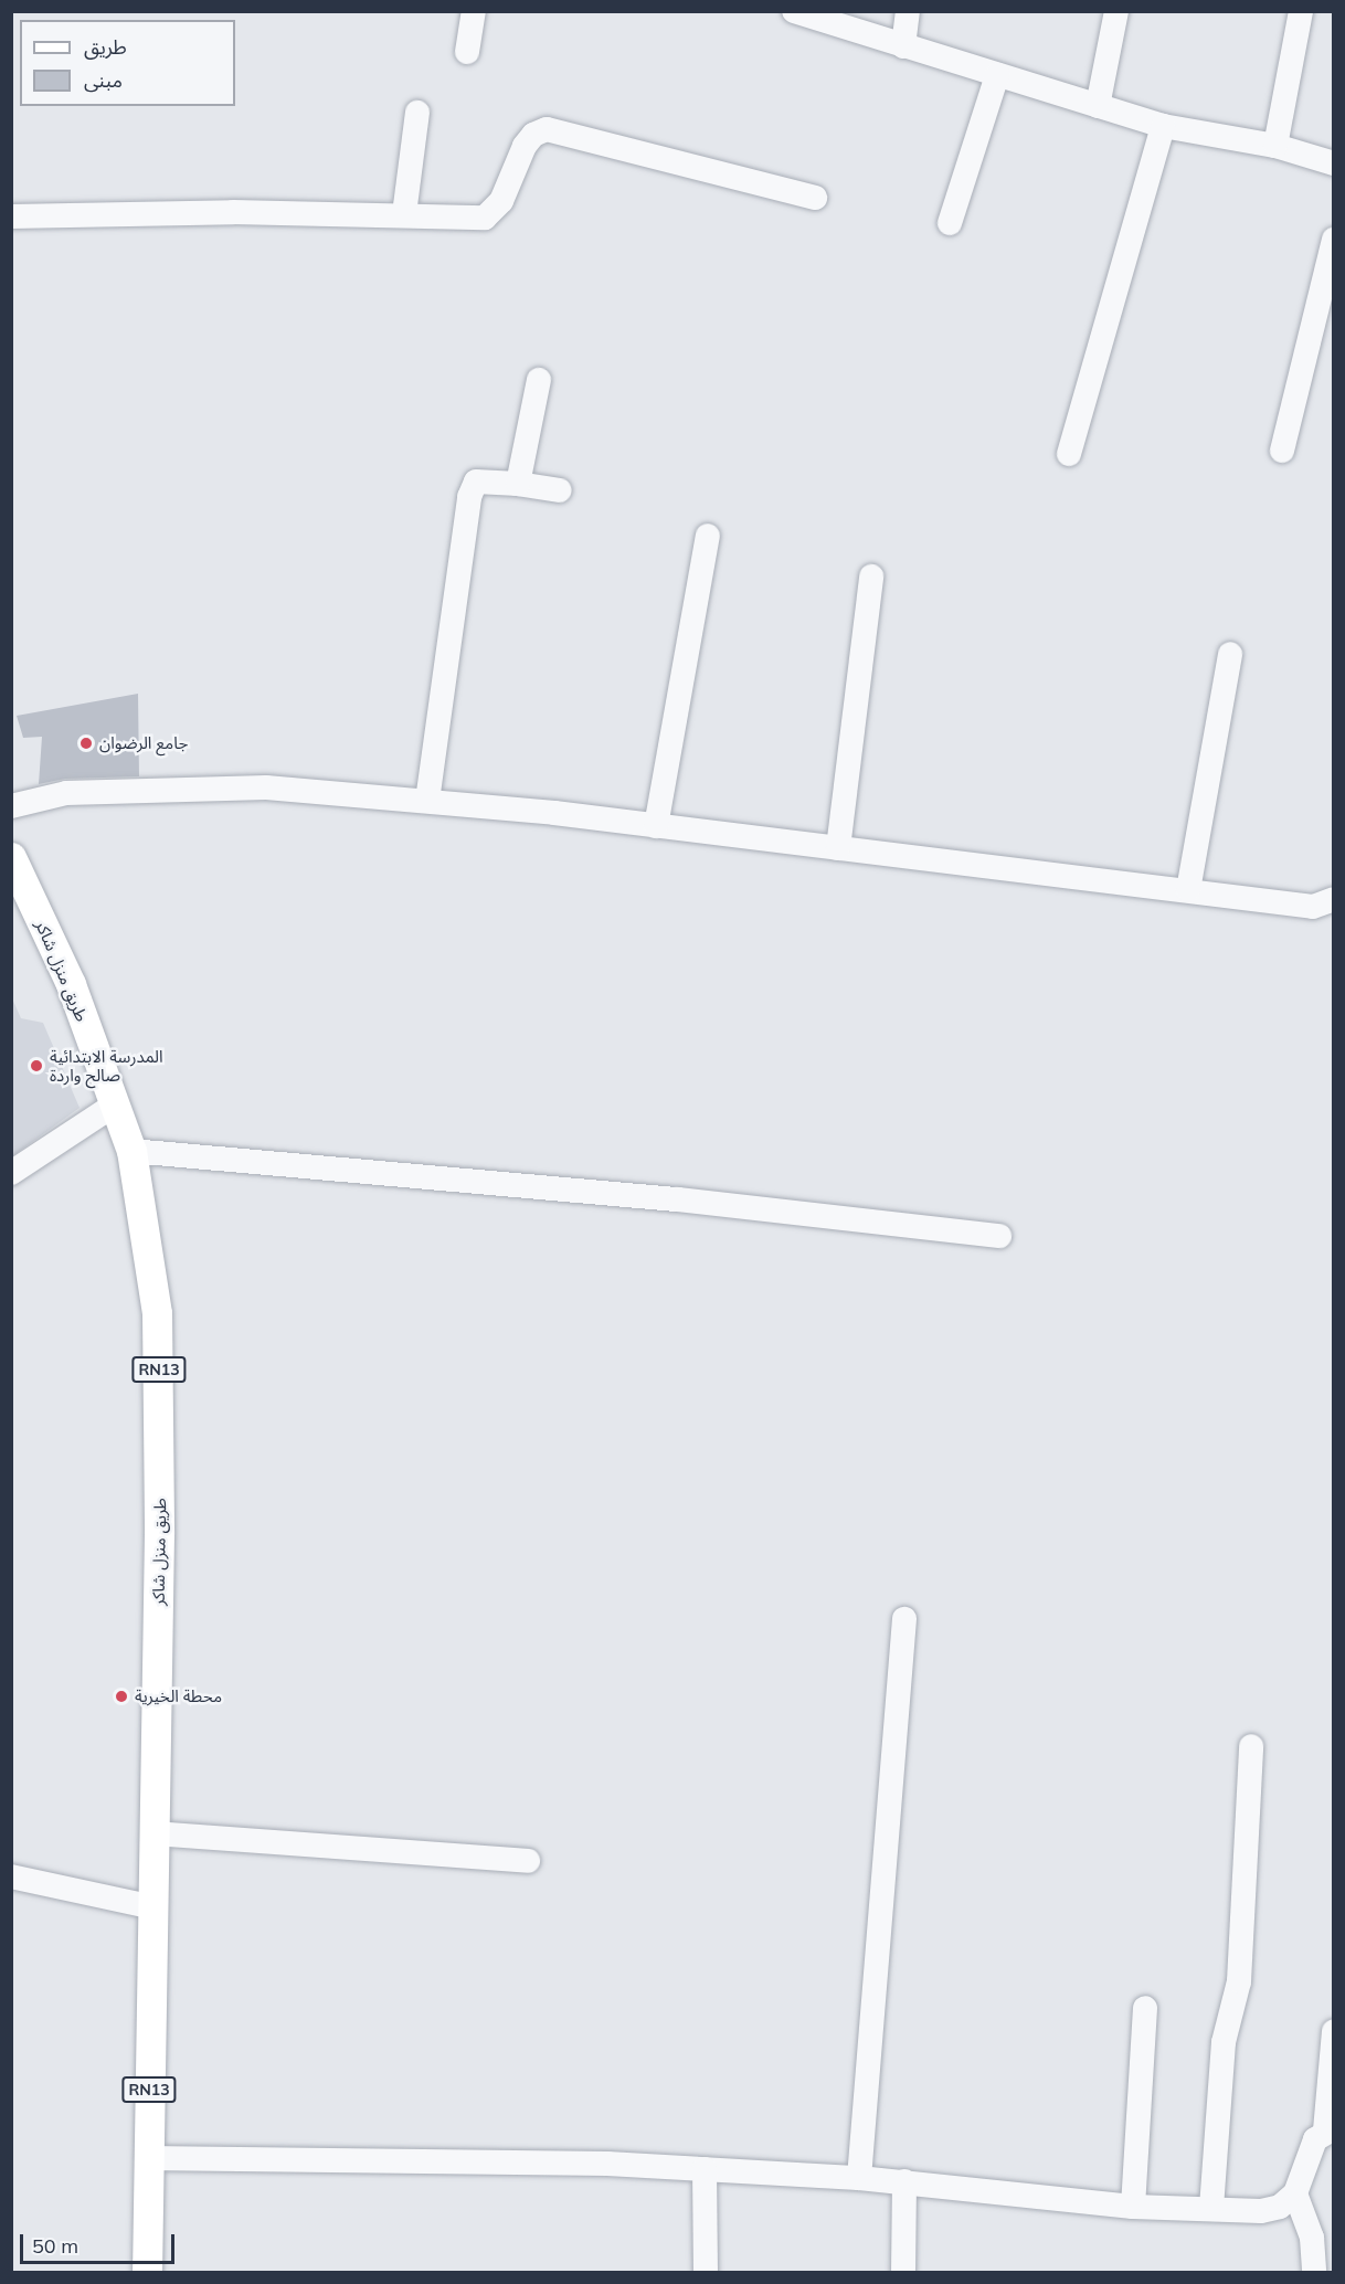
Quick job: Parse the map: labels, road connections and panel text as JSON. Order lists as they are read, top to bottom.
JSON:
{
  "streets": {
    "main road": ["طريق منزل شاكر", "RN13"]
  },
  "places": ["جامع الرضوان", "المدرسة الابتدائية صالح واردة", "محطة الخيرية"],
  "legend": ["طريق", "مبنى"],
  "scale_bar": "50 m"
}
